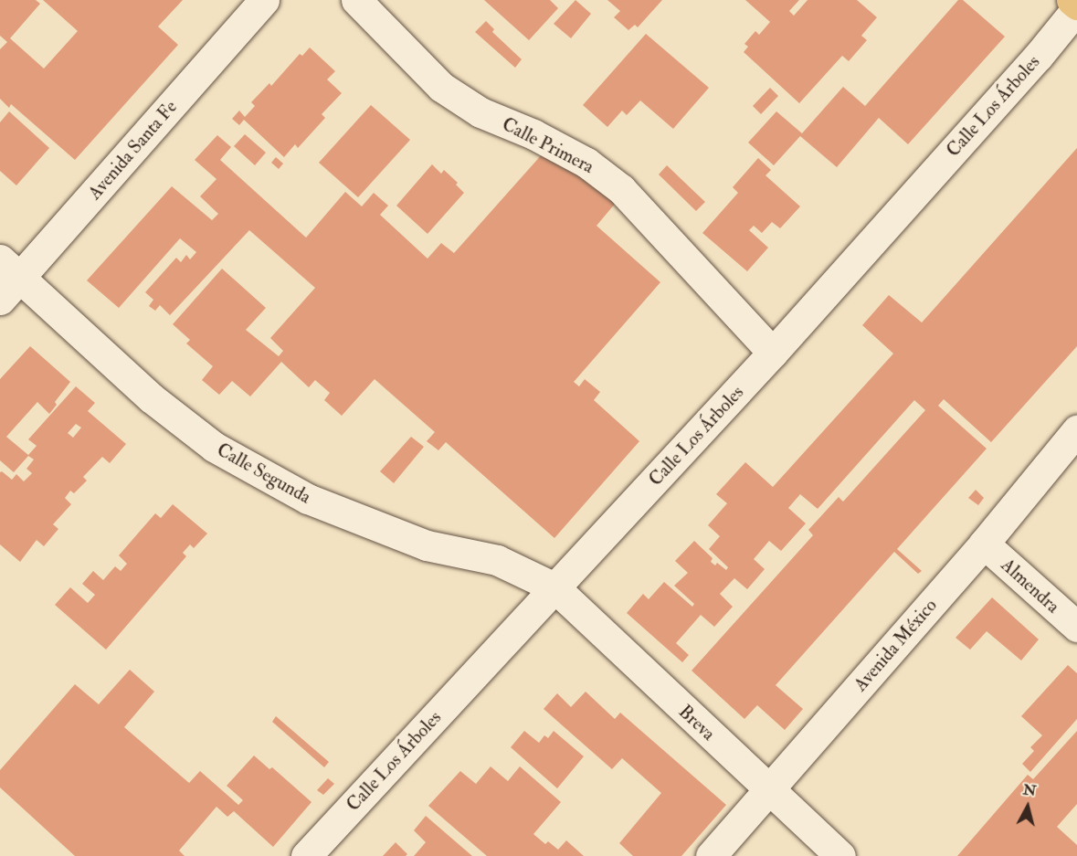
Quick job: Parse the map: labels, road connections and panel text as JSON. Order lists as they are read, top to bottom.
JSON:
{
  "streets": {
    "street": [
      "Calle Los Árboles",
      "Calle Primera",
      "Avenida Santa Fe",
      "Calle Segunda",
      "Almendra",
      "Avenida México",
      "Breva"
    ]
  },
  "crossings": [
    ["Calle Los Árboles", "Calle Primera"],
    ["Calle Los Árboles", "Calle Segunda"],
    ["Calle Los Árboles", "Breva"],
    ["Avenida Santa Fe", "Calle Segunda"],
    ["Calle Segunda", "Breva"],
    ["Almendra", "Avenida México"],
    ["Avenida México", "Breva"]
  ],
  "north": "top"
}
